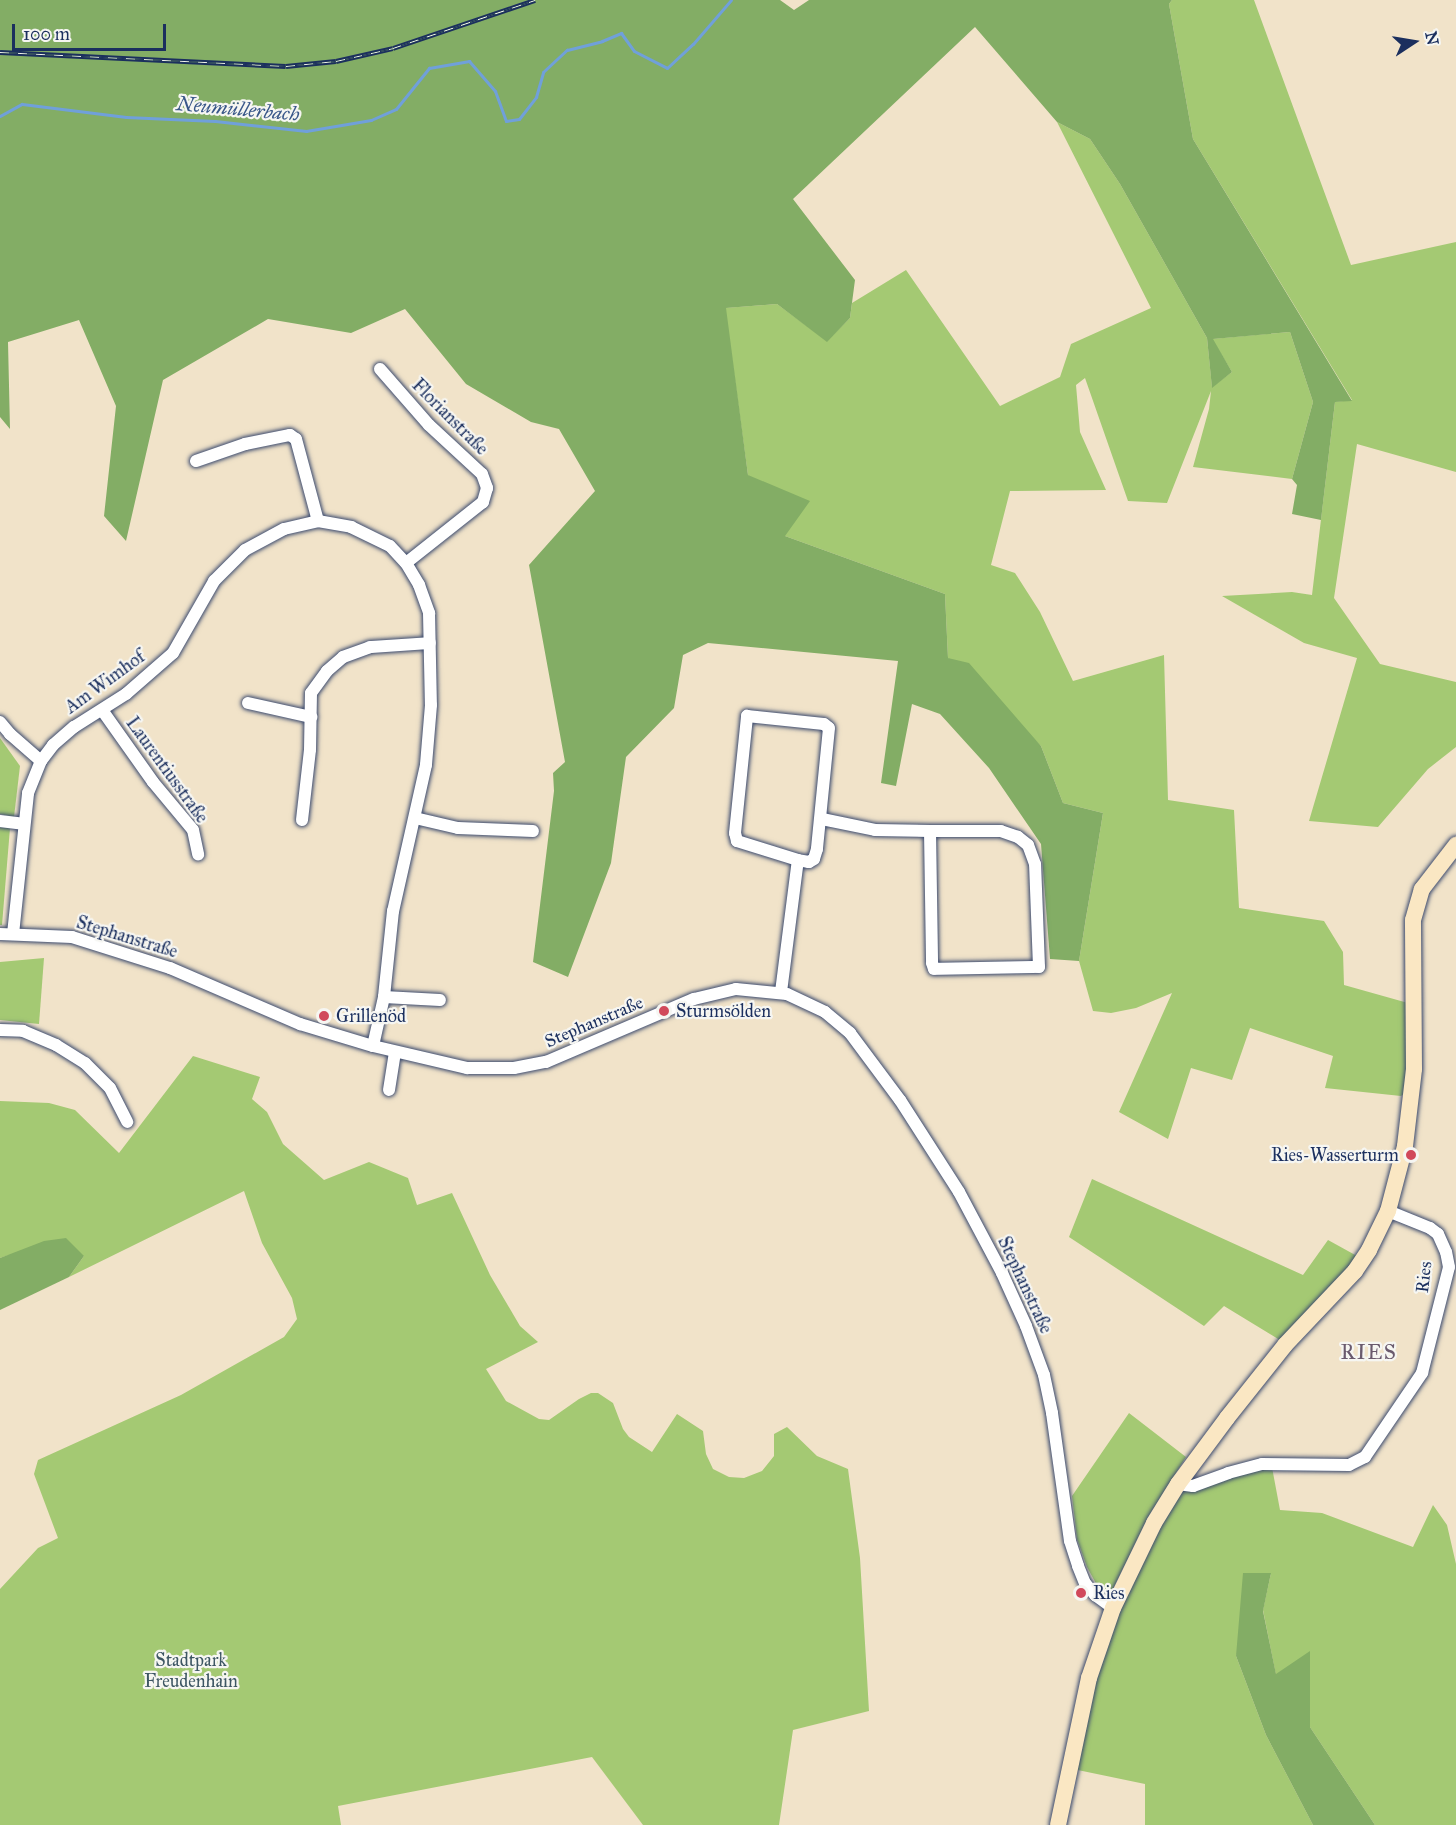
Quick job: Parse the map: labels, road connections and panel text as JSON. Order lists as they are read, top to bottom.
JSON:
{
  "streets": {
    "street": [
      "Florianstraße",
      "Am Wimhof",
      "Laurentiusstraße",
      "Stephanstraße",
      "Ries"
    ]
  },
  "crossings": [
    ["Florianstraße", "Am Wimhof"],
    ["Am Wimhof", "Laurentiusstraße"],
    ["Am Wimhof", "Stephanstraße"]
  ],
  "districts": ["RIES"],
  "water": ["Neumüllerbach"],
  "parks": ["Stadtpark Freudenhain"],
  "places": [
    "Sturmsölden",
    "Grillenöd",
    "Ries-Wasserturm",
    "Ries"
  ],
  "scale_bar": "100 m",
  "north": "right"
}
